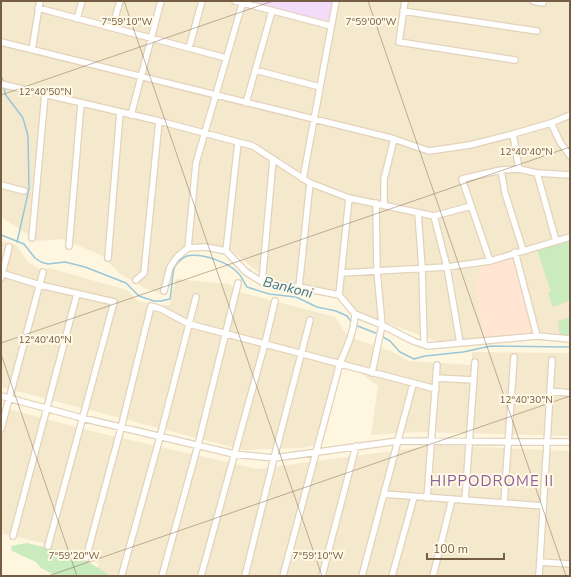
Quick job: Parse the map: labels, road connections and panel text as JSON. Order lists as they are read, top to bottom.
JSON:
{
  "districts": ["HIPPODROME II"],
  "water": ["Bankoni"],
  "scale_bar": "100 m",
  "coordinates": [
    "7°59'10\"W",
    "7°59'00\"W",
    "12°40'50\"N",
    "12°40'40\"N",
    "12°40'30\"N",
    "7°59'20\"W"
  ]
}
